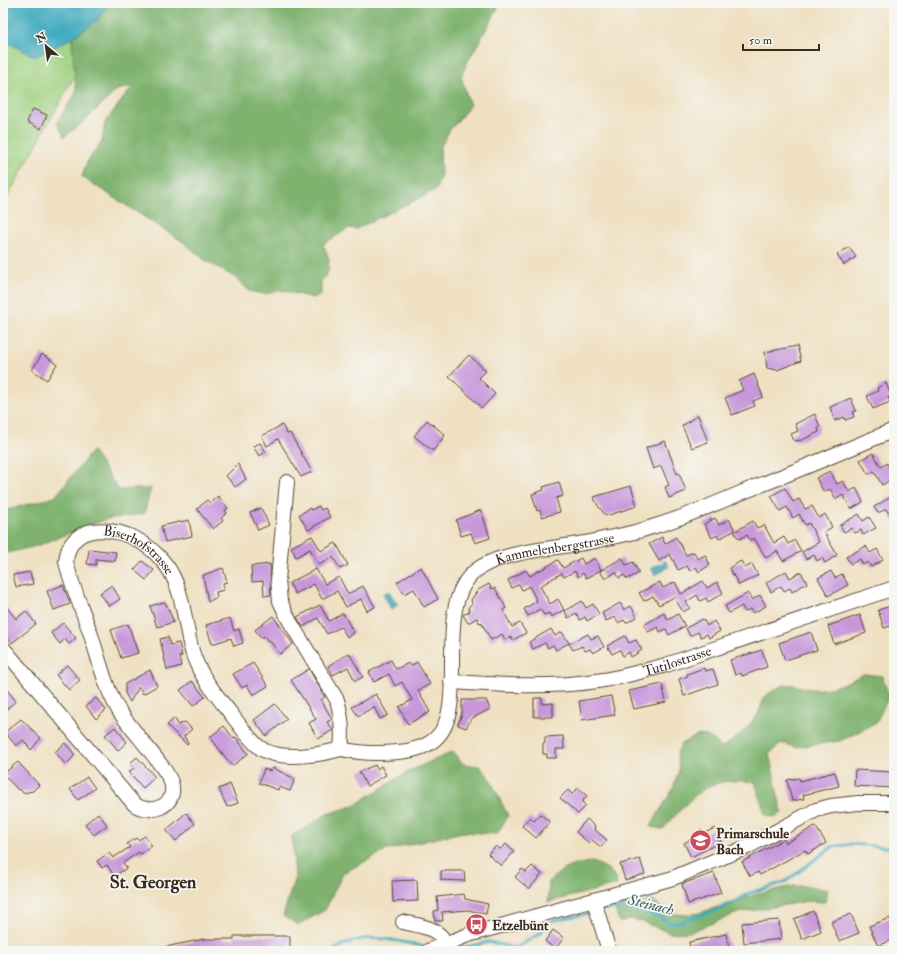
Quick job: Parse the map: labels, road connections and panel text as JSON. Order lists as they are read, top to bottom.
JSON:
{
  "streets": {
    "street": ["Kammelenbergstrasse", "Biserhofstrasse", "Tutilostrasse"]
  },
  "crossings": [
    ["Kammelenbergstrasse", "Biserhofstrasse"],
    ["Kammelenbergstrasse", "Tutilostrasse"]
  ],
  "districts": ["St. Georgen"],
  "water": ["Steinach"],
  "places": {
    "school or university": ["Primarschule Bach"],
    "bus stop": ["Etzelbünt"]
  },
  "scale_bar": "50 m",
  "north": "top left"
}
